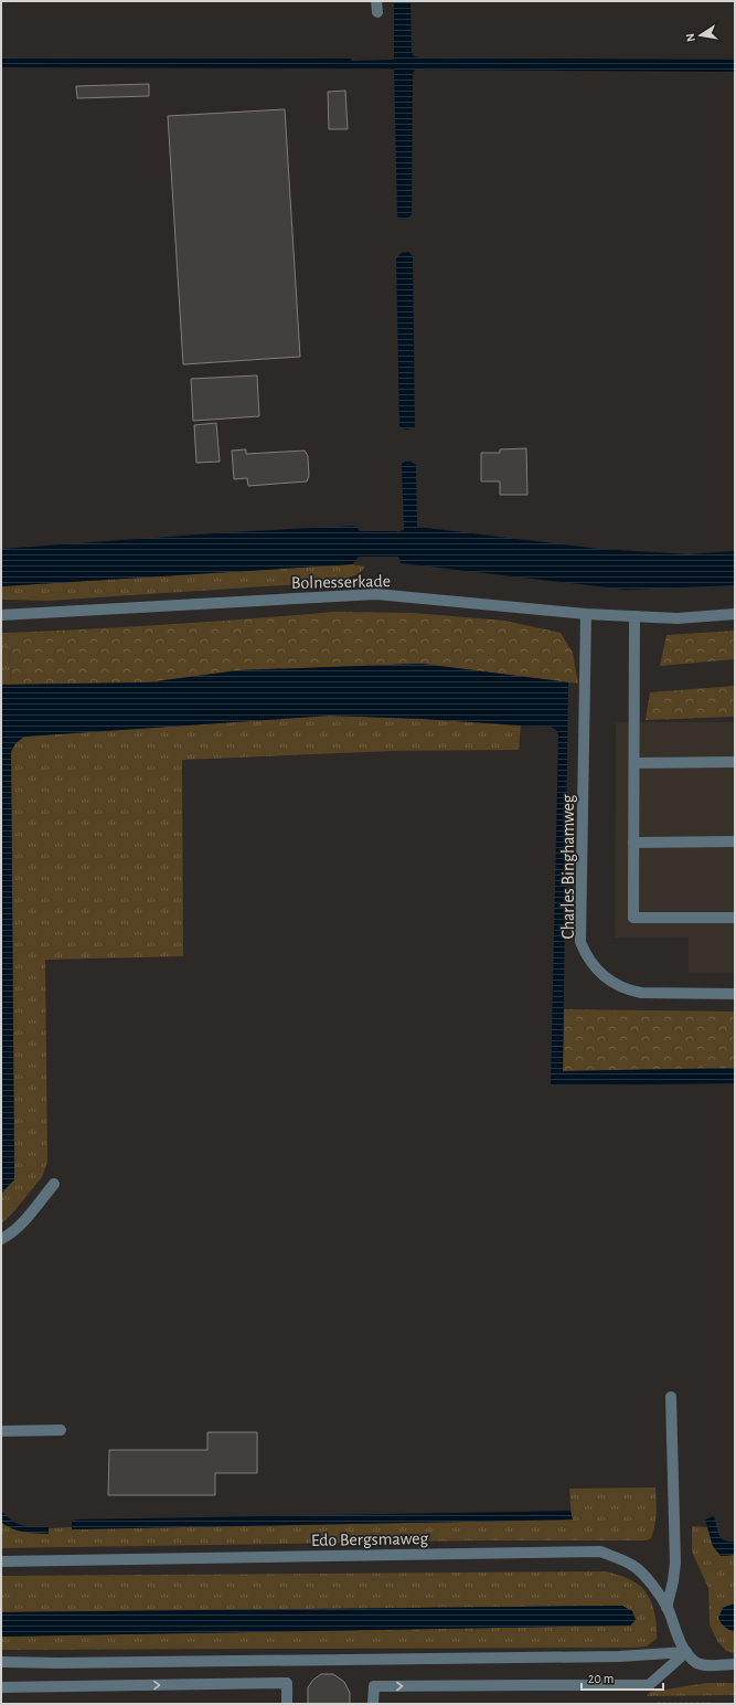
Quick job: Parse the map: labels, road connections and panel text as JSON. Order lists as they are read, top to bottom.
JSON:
{
  "streets": {
    "street": ["Bolnesserkade", "Charles Binghamweg", "Edo Bergsmaweg"]
  },
  "crossings": [
    ["Bolnesserkade", "Charles Binghamweg"]
  ],
  "scale_bar": "20 m",
  "north": "left"
}
